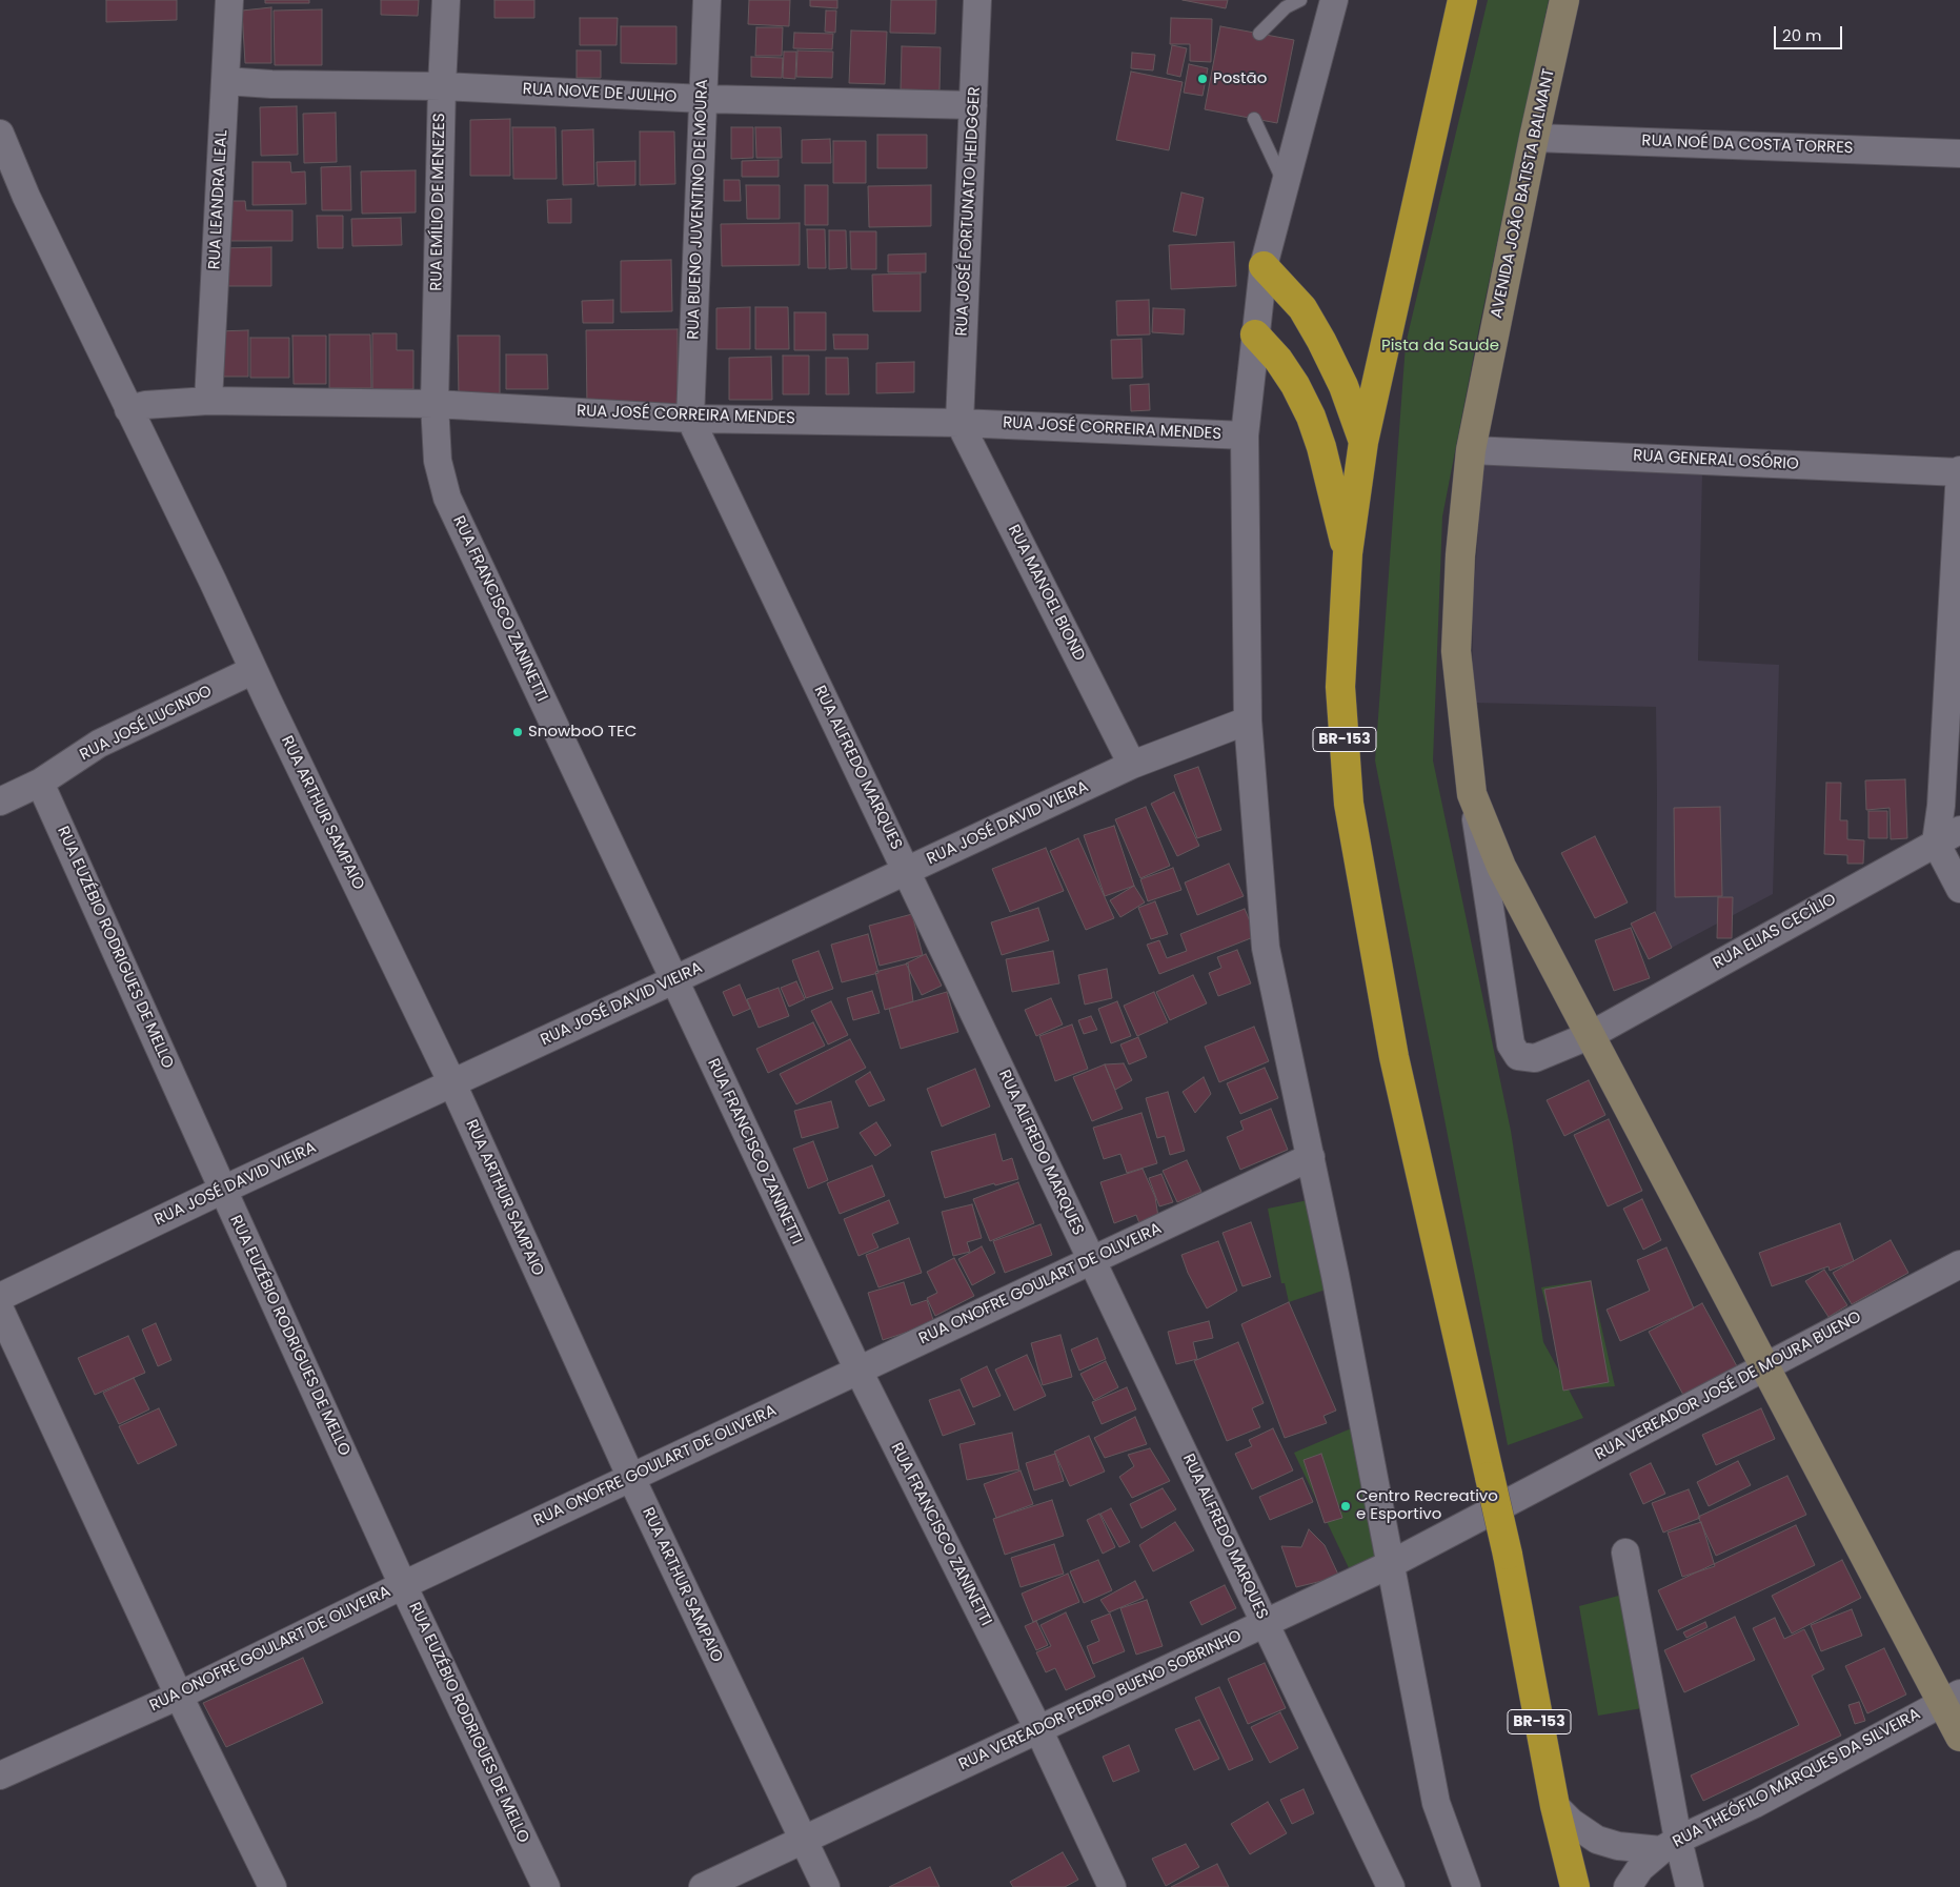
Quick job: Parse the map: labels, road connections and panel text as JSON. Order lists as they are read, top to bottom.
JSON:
{
  "streets": {
    "highway": ["BR-153"],
    "street": [
      "RUA NOVE DE JULHO",
      "RUA NOÉ DA COSTA TORRES",
      "AVENIDA JOÃO BATISTA BALMANT",
      "RUA LEANDRA LEAL",
      "RUA EMÍLIO DE MENEZES",
      "RUA BUENO JUVENTINO DE MOURA",
      "RUA JOSÉ FORTUNATO HEIDGGER",
      "RUA JOSÉ CORREIRA MENDES",
      "RUA GENERAL OSÓRIO",
      "RUA MANOEL BIOND",
      "RUA FRANCISCO ZANINETTI",
      "RUA JOSÉ LUCINDO",
      "RUA ALFREDO MARQUES",
      "RUA ARTHUR SAMPAIO",
      "RUA JOSÉ DAVID VIEIRA",
      "RUA ELIAS CECÍLIO",
      "RUA EUZÉBIO RODRIGUES DE MELLO",
      "RUA ONOFRE GOULART DE OLIVEIRA",
      "RUA VEREADOR JOSÉ DE MOURA BUENO",
      "RUA VEREADOR PEDRO BUENO SOBRINHO",
      "RUA THEÓFILO MARQUES DA SILVEIRA"
    ]
  },
  "crossings": [
    ["RUA NOVE DE JULHO", "RUA LEANDRA LEAL"],
    ["RUA NOVE DE JULHO", "RUA EMÍLIO DE MENEZES"],
    ["RUA NOVE DE JULHO", "RUA BUENO JUVENTINO DE MOURA"],
    ["RUA NOVE DE JULHO", "RUA JOSÉ FORTUNATO HEIDGGER"],
    ["RUA NOÉ DA COSTA TORRES", "AVENIDA JOÃO BATISTA BALMANT"],
    ["AVENIDA JOÃO BATISTA BALMANT", "RUA GENERAL OSÓRIO"],
    ["AVENIDA JOÃO BATISTA BALMANT", "RUA ELIAS CECÍLIO"],
    ["AVENIDA JOÃO BATISTA BALMANT", "RUA VEREADOR JOSÉ DE MOURA BUENO"],
    ["AVENIDA JOÃO BATISTA BALMANT", "RUA THEÓFILO MARQUES DA SILVEIRA"],
    ["RUA LEANDRA LEAL", "RUA JOSÉ CORREIRA MENDES"],
    ["RUA EMÍLIO DE MENEZES", "RUA JOSÉ CORREIRA MENDES"],
    ["RUA EMÍLIO DE MENEZES", "RUA FRANCISCO ZANINETTI"],
    ["RUA BUENO JUVENTINO DE MOURA", "RUA JOSÉ CORREIRA MENDES"],
    ["RUA BUENO JUVENTINO DE MOURA", "RUA ALFREDO MARQUES"],
    ["RUA JOSÉ FORTUNATO HEIDGGER", "RUA JOSÉ CORREIRA MENDES"],
    ["RUA JOSÉ FORTUNATO HEIDGGER", "RUA MANOEL BIOND"],
    ["RUA JOSÉ CORREIRA MENDES", "RUA MANOEL BIOND"],
    ["RUA JOSÉ CORREIRA MENDES", "RUA FRANCISCO ZANINETTI"],
    ["RUA JOSÉ CORREIRA MENDES", "RUA ALFREDO MARQUES"],
    ["RUA JOSÉ CORREIRA MENDES", "RUA ARTHUR SAMPAIO"],
    ["RUA MANOEL BIOND", "RUA JOSÉ DAVID VIEIRA"],
    ["RUA FRANCISCO ZANINETTI", "RUA JOSÉ DAVID VIEIRA"],
    ["RUA FRANCISCO ZANINETTI", "RUA ONOFRE GOULART DE OLIVEIRA"],
    ["RUA FRANCISCO ZANINETTI", "RUA VEREADOR PEDRO BUENO SOBRINHO"],
    ["RUA JOSÉ LUCINDO", "RUA ARTHUR SAMPAIO"],
    ["RUA JOSÉ LUCINDO", "RUA EUZÉBIO RODRIGUES DE MELLO"],
    ["RUA ALFREDO MARQUES", "RUA JOSÉ DAVID VIEIRA"],
    ["RUA ALFREDO MARQUES", "RUA ONOFRE GOULART DE OLIVEIRA"],
    ["RUA ALFREDO MARQUES", "RUA VEREADOR PEDRO BUENO SOBRINHO"],
    ["RUA ARTHUR SAMPAIO", "RUA JOSÉ DAVID VIEIRA"],
    ["RUA ARTHUR SAMPAIO", "RUA ONOFRE GOULART DE OLIVEIRA"],
    ["RUA ARTHUR SAMPAIO", "RUA VEREADOR PEDRO BUENO SOBRINHO"],
    ["RUA JOSÉ DAVID VIEIRA", "RUA EUZÉBIO RODRIGUES DE MELLO"],
    ["RUA EUZÉBIO RODRIGUES DE MELLO", "RUA ONOFRE GOULART DE OLIVEIRA"],
    ["RUA VEREADOR JOSÉ DE MOURA BUENO", "RUA VEREADOR PEDRO BUENO SOBRINHO"]
  ],
  "parks": ["Pista da Saude"],
  "places": ["Postão", "SnowboO TEC", "Centro Recreativo e Esportivo"],
  "scale_bar": "20 m"
}
